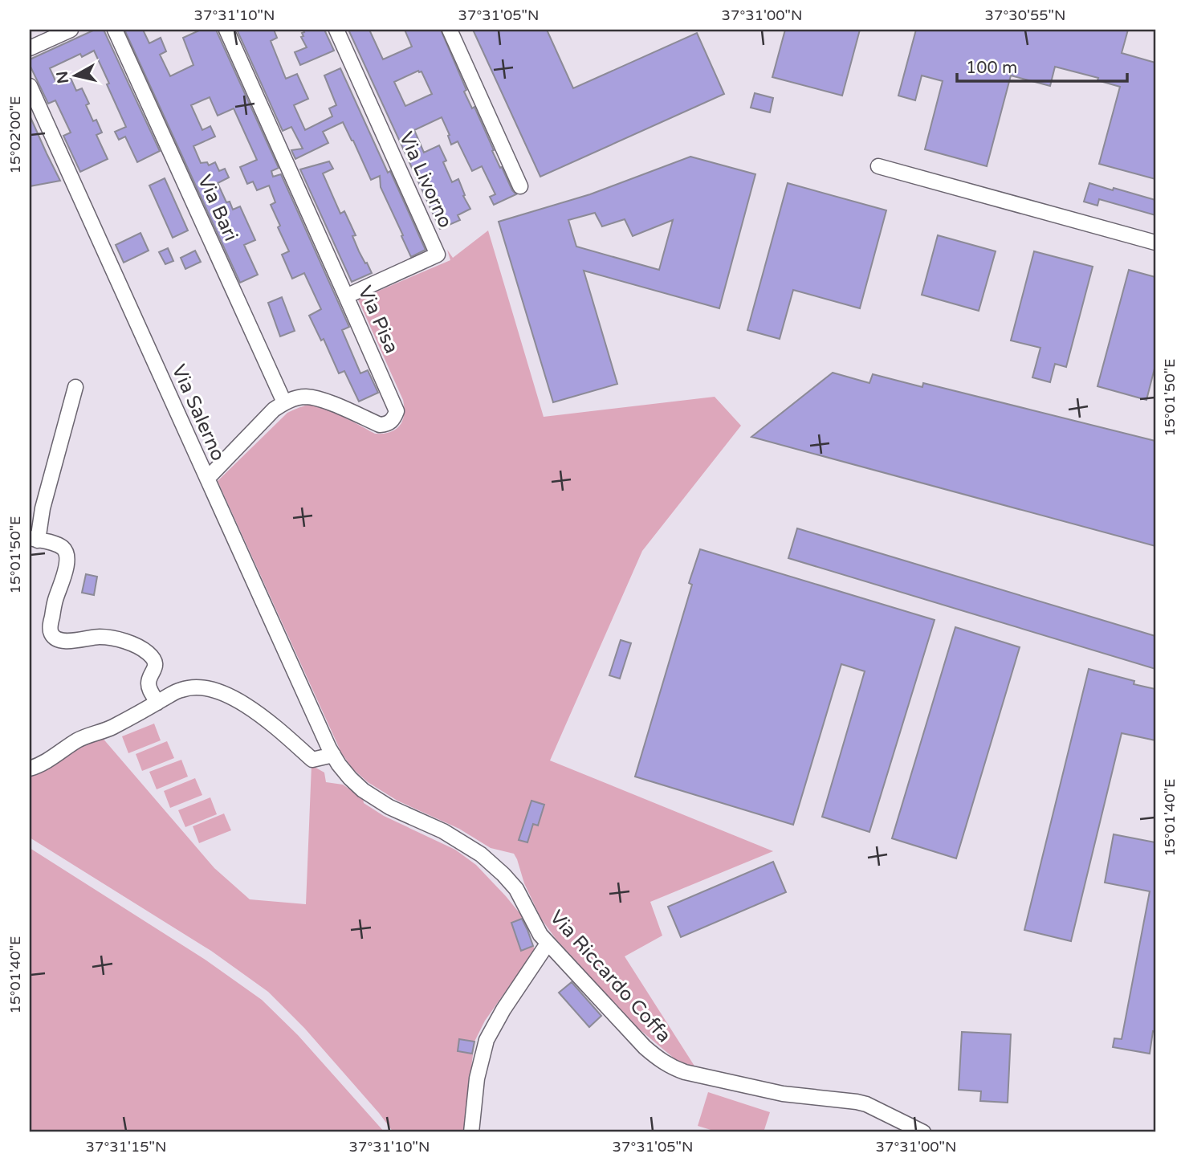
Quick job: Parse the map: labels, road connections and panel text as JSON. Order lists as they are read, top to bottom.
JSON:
{
  "streets": {
    "street": [
      "Via Livorno",
      "Via Bari",
      "Via Pisa",
      "Via Salerno",
      "Via Riccardo Coffa"
    ]
  },
  "crossings": [
    ["Via Livorno", "Via Pisa"],
    ["Via Bari", "Via Pisa"],
    ["Via Salerno", "Via Riccardo Coffa"]
  ],
  "scale_bar": "100 m",
  "north": "left",
  "coordinates": [
    "37°31'10\"N",
    "37°31'05\"N",
    "37°31'00\"N",
    "37°30'55\"N",
    "15°02'00\"E",
    "15°01'50\"E",
    "15°01'40\"E",
    "37°31'15\"N"
  ]
}
